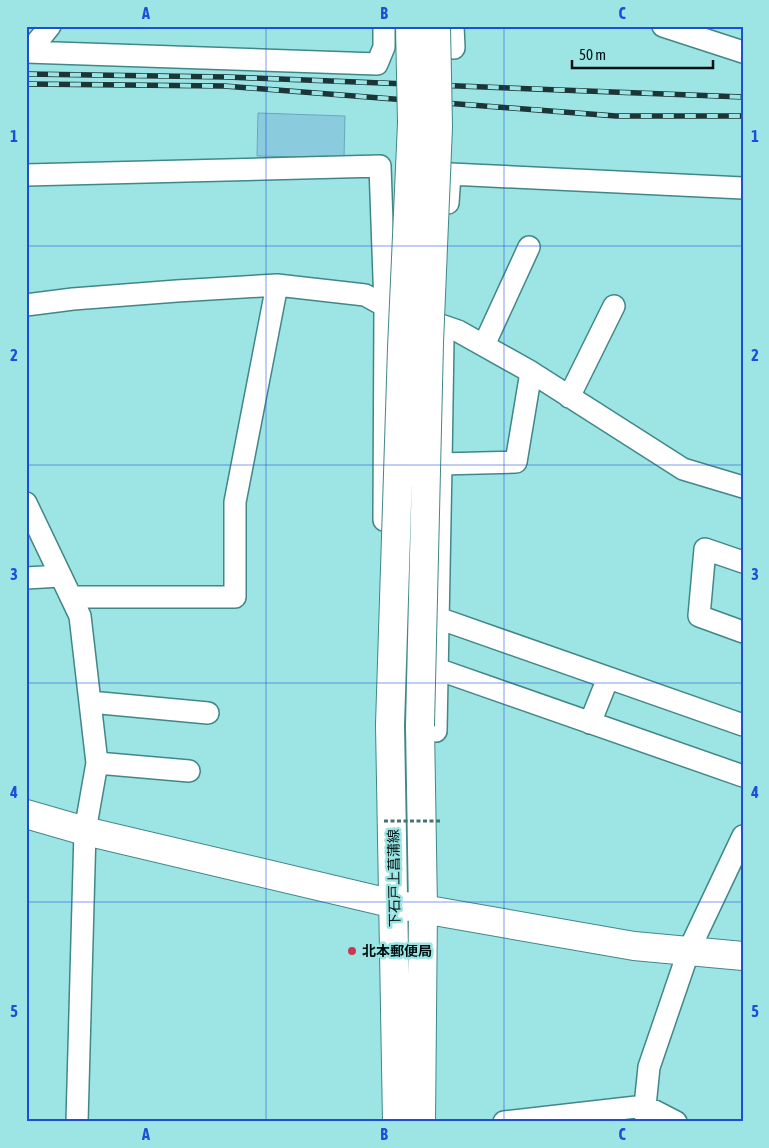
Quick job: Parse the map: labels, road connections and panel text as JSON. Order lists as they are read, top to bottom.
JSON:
{
  "streets": {
    "main road": ["下石戸上菖蒲線"]
  },
  "places": ["北本郵便局"],
  "scale_bar": "50 m",
  "grid": {
    "columns": ["A", "B", "C"],
    "rows": [
      "1",
      "2",
      "3",
      "4",
      "5"
    ]
  }
}
